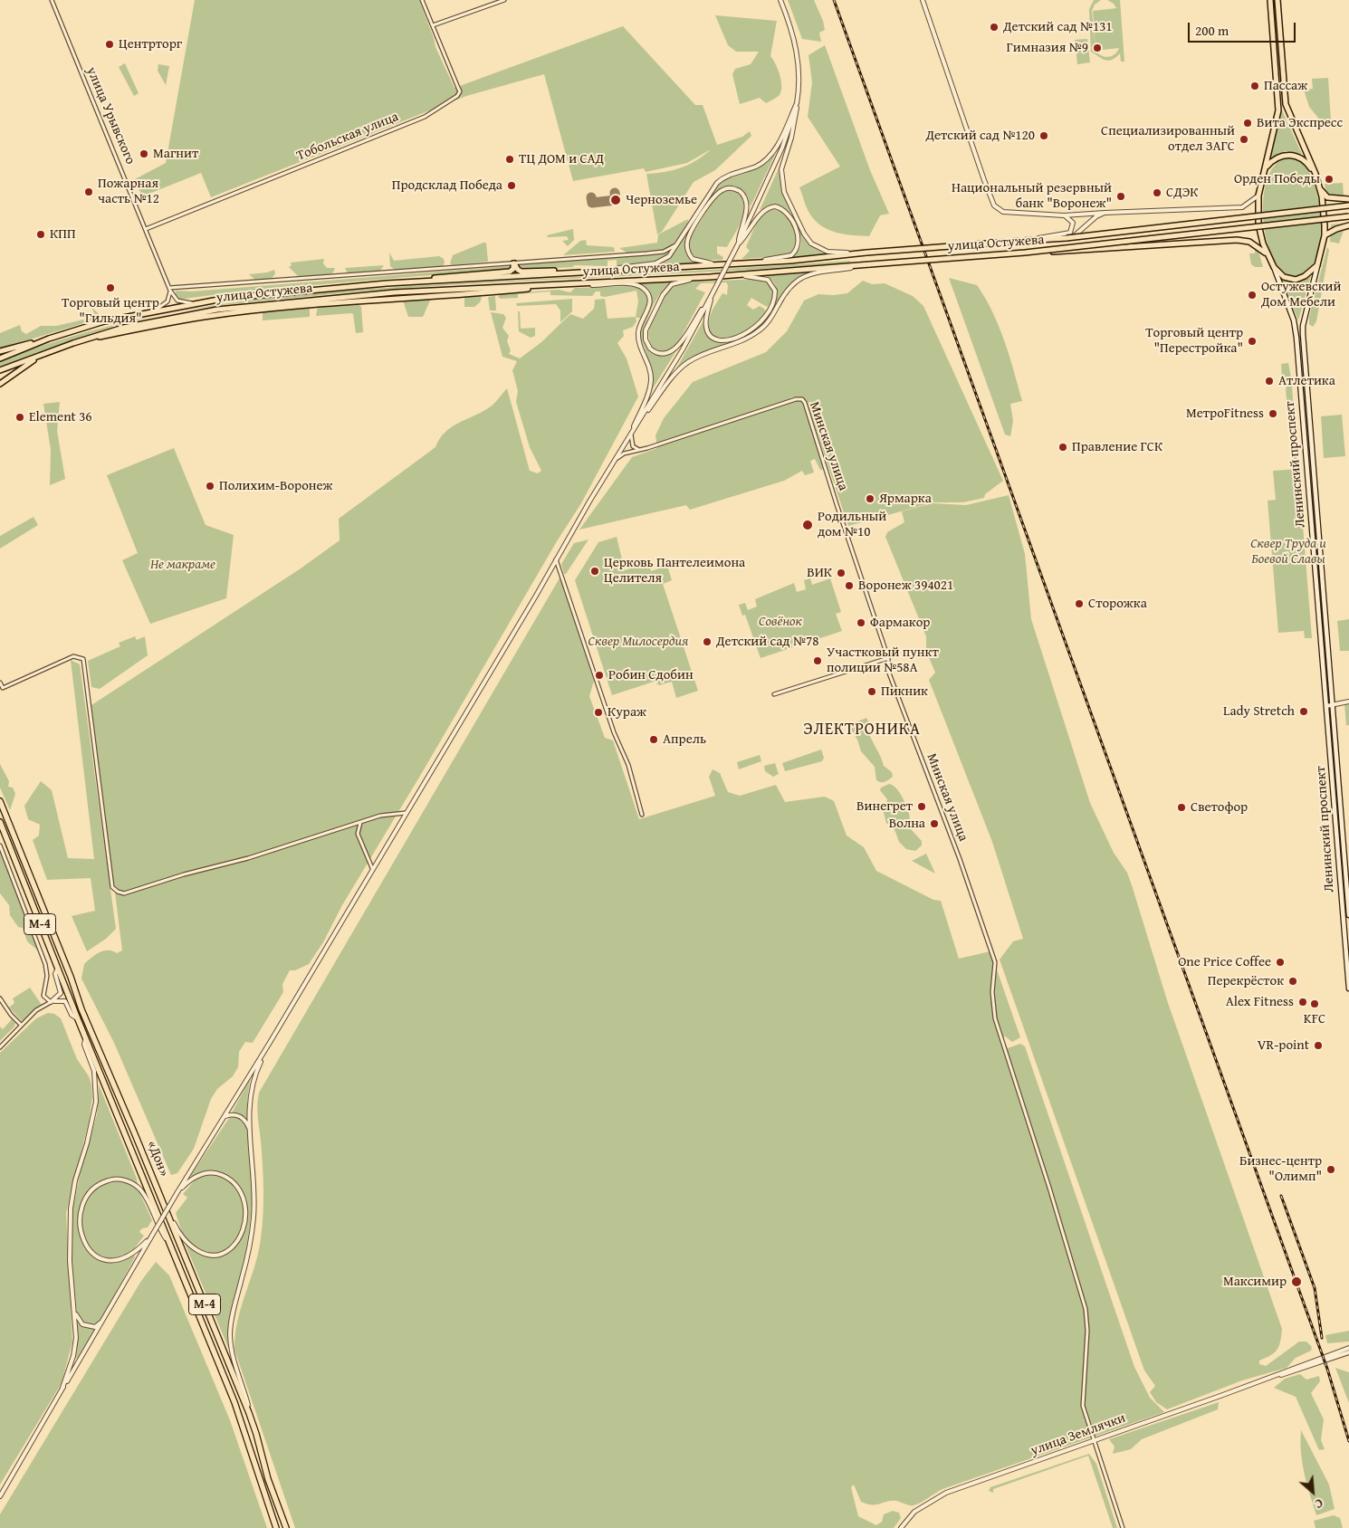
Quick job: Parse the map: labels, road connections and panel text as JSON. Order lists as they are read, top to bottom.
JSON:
{
  "streets": {
    "highway": ["М-4", "«Дон»"],
    "main road": ["улица Остужева", "Ленинский проспект"],
    "street": [
      "улица Урывского",
      "Тобольская улица",
      "Минская улица",
      "улица Землячки"
    ]
  },
  "crossings": [
    ["улица Урывского", "Тобольская улица"],
    ["улица Остужева", "Ленинский проспект"],
    ["Минская улица", "улица Землячки"]
  ],
  "districts": ["ЭЛЕКТРОНИКА"],
  "parks": [
    "Сквер Труда и Боевой Славы",
    "Не макраме",
    "Совёнок",
    "Сквер Милосердия"
  ],
  "places": [
    "Детский сад №131",
    "Центрторг",
    "Гимназия №9",
    "Пассаж",
    "Вита Экспресс",
    "Детский сад №120",
    "Специализированный отдел ЗАГС",
    "Магнит",
    "ТЦ ДОМ и САД",
    "Орден Победы",
    "Продсклад Победа",
    "Пожарная часть №12",
    "СДЭК",
    "Национальный резервный банк \"Воронеж\"",
    "Черноземье",
    "КПП",
    "Торговый центр \"Гильдия\"",
    "Остужевский Дом Мебели",
    "Торговый центр \"Перестройка\"",
    "Атлетика",
    "МетроFitness",
    "Element 36",
    "Правление ГСК",
    "Полихим-Воронеж",
    "Ярмарка",
    "Родильный дом №10",
    "Церковь Пантелеимона Целителя",
    "ВИК",
    "Воронеж 394021",
    "Сторожка",
    "Фармакор",
    "Детский сад №78",
    "Участковый пункт полиции №58А",
    "Робин Сдобин",
    "Пикник",
    "Lady Stretch",
    "Кураж",
    "Апрель",
    "Винегрет",
    "Светофор",
    "Волна",
    "One Price Coffee",
    "Перекрёсток",
    "Alex Fitness",
    "KFC",
    "VR-point",
    "Бизнес-центр \"Олимп\"",
    "Максимир"
  ],
  "scale_bar": "200 m",
  "north": "bottom right"
}
